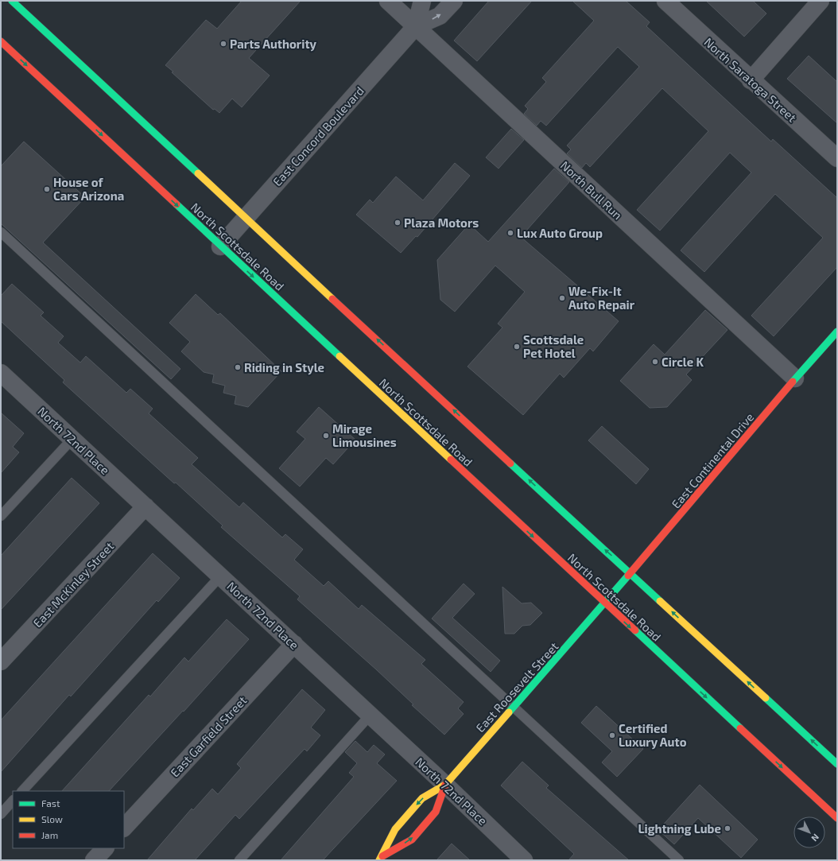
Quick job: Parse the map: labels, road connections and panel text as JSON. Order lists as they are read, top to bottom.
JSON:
{
  "streets": {
    "main road": ["North Scottsdale Road", "East Continental Drive", "East Roosevelt Street"],
    "street": [
      "North Saratoga Street",
      "East Concord Boulevard",
      "North Bull Run",
      "North 72nd Place",
      "East McKinley Street",
      "East Garfield Street"
    ]
  },
  "crossings": [
    ["East Concord Boulevard", "North Bull Run"],
    ["East Concord Boulevard", "North Scottsdale Road"],
    ["North Bull Run", "East Continental Drive"],
    ["North Scottsdale Road", "East Continental Drive"],
    ["North Scottsdale Road", "East Roosevelt Street"],
    ["North 72nd Place", "East McKinley Street"],
    ["North 72nd Place", "East Roosevelt Street"],
    ["North 72nd Place", "East Garfield Street"],
    ["East Continental Drive", "East Roosevelt Street"]
  ],
  "places": [
    "Parts Authority",
    "House of Cars Arizona",
    "Plaza Motors",
    "Lux Auto Group",
    "We-Fix-It Auto Repair",
    "Scottsdale Pet Hotel",
    "Circle K",
    "Riding in Style",
    "Mirage Limousines",
    "Certified Luxury Auto",
    "Lightning Lube"
  ],
  "legend": ["Fast", "Slow", "Jam"],
  "north": "bottom right"
}
